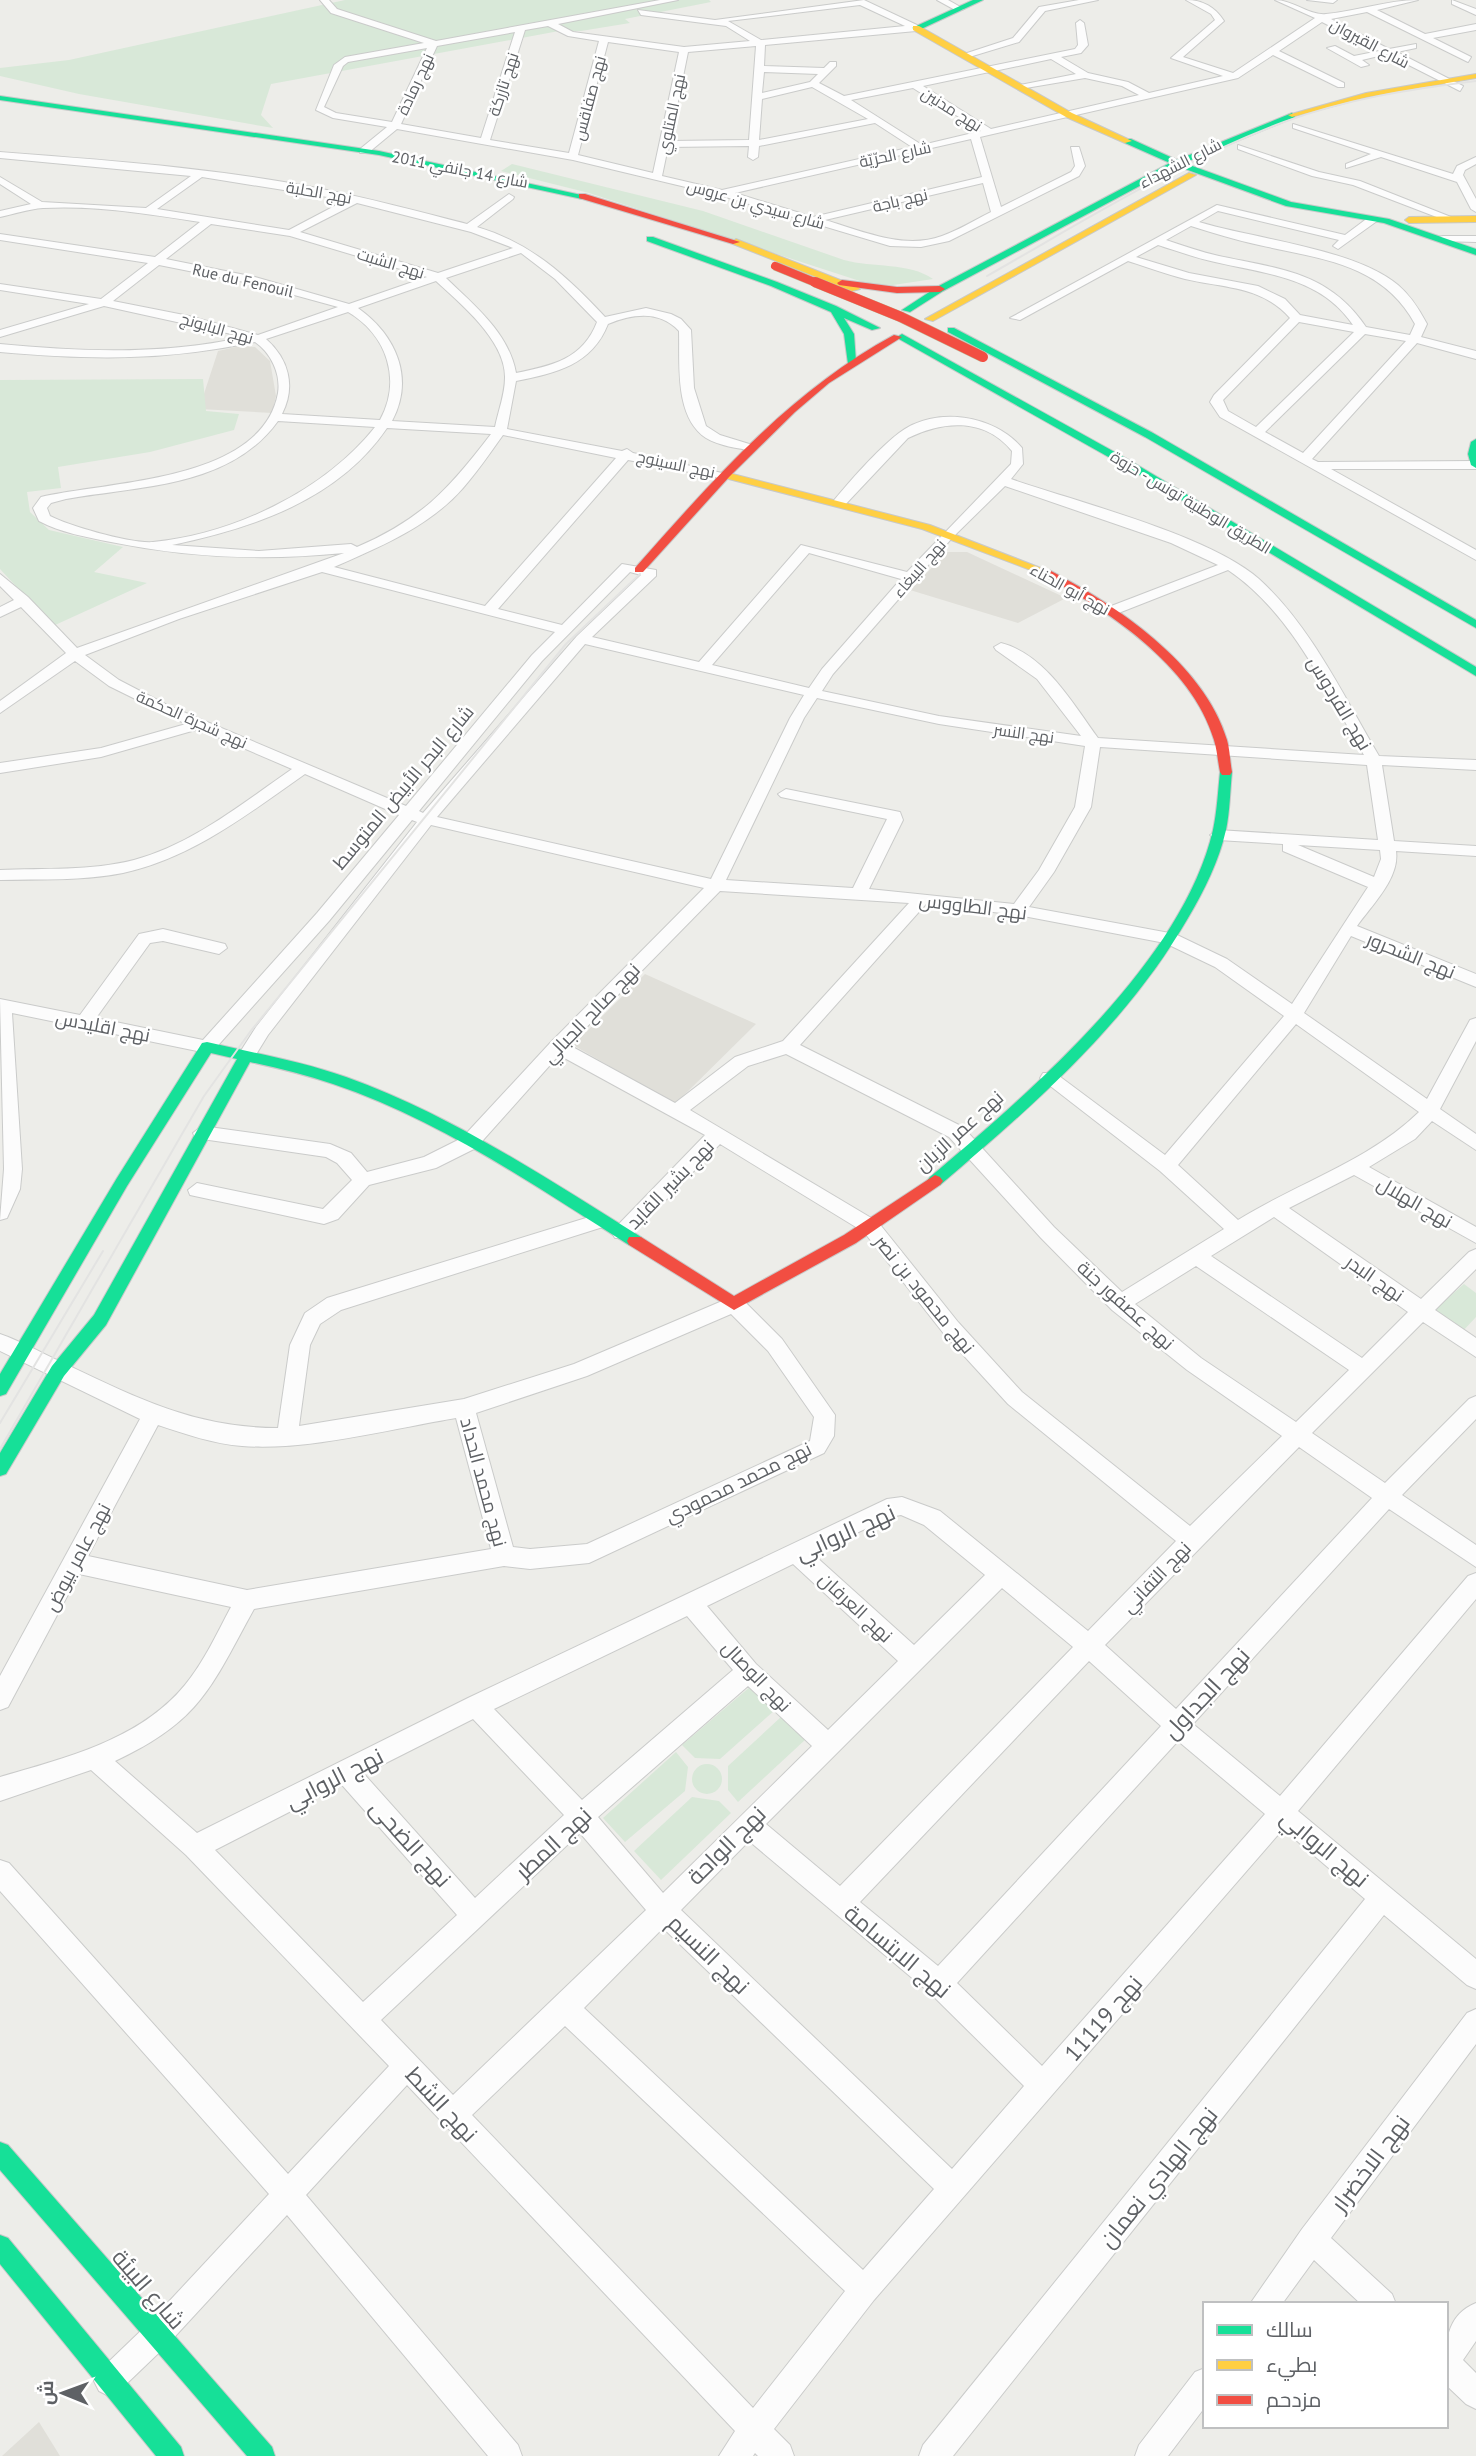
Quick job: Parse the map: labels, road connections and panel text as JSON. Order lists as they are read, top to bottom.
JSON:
{
  "streets": {
    "main road": [
      "شارع الشهداء",
      "شارع 14 جانفي 2011",
      "الطريق الوطنية تونس - حزوة",
      "نهج أبو الحناء",
      "شارع البحر الأبيض المتوسط",
      "نهج عمر الزيان",
      "نهج محمد محمودي",
      "شارع البيئة"
    ],
    "street": [
      "شارع القيروان",
      "نهج رمادة",
      "نهج تازركة",
      "نهج صفاقس",
      "نهج مدنين",
      "نهج المتلوي",
      "شارع الحرّيّة",
      "نهج الحلبة",
      "نهج باجة",
      "شارع سيدي بن عروس",
      "نهج الشبت",
      "Rue du Fenouil",
      "نهج البابونج",
      "نهج السينوج",
      "نهج الببغاء",
      "نهج الفردوس",
      "نهج شجرة الحكمة",
      "نهج النسر",
      "نهج الطاووس",
      "نهج الشحرور",
      "نهج صالح الجبالي",
      "نهج اقليدس",
      "نهج بشير القايد",
      "نهج الهلال",
      "نهج البدر",
      "نهج محمود بن نصر",
      "نهج عصفور جنة",
      "نهج محمد الحداد",
      "نهج الروابي",
      "نهج عامر بيوض",
      "نهج التفاني",
      "نهج العرفان",
      "نهج الوصال",
      "نهج الجداول",
      "نهج الضحى",
      "نهج المطر",
      "نهج الواحة",
      "نهج الابتسامة",
      "نهج النسيم",
      "نهج 11119",
      "نهج الشط",
      "نهج الاخضرار",
      "نهج الهادي نعمان"
    ]
  },
  "crossings": [
    ["شارع القيروان", "شارع الحرّيّة"],
    ["شارع القيروان", "شارع الشهداء"],
    ["نهج رمادة", "شارع سيدي بن عروس"],
    ["نهج تازركة", "شارع سيدي بن عروس"],
    ["نهج صفاقس", "شارع سيدي بن عروس"],
    ["نهج مدنين", "شارع الحرّيّة"],
    ["نهج المتلوي", "شارع سيدي بن عروس"],
    ["شارع الحرّيّة", "شارع سيدي بن عروس"],
    ["شارع الشهداء", "شارع 14 جانفي 2011"],
    ["شارع الشهداء", "الطريق الوطنية تونس - حزوة"],
    ["شارع 14 جانفي 2011", "الطريق الوطنية تونس - حزوة"],
    ["نهج باجة", "شارع سيدي بن عروس"],
    ["Rue du Fenouil", "نهج السينوج"],
    ["نهج البابونج", "نهج السينوج"],
    ["نهج السينوج", "نهج أبو الحناء"],
    ["نهج السينوج", "شارع البحر الأبيض المتوسط"],
    ["الطريق الوطنية تونس - حزوة", "شارع البحر الأبيض المتوسط"],
    ["نهج الببغاء", "نهج أبو الحناء"],
    ["نهج الببغاء", "نهج الفردوس"],
    ["نهج الببغاء", "نهج النسر"],
    ["نهج الببغاء", "نهج الطاووس"],
    ["نهج الببغاء", "نهج صالح الجبالي"],
    ["نهج أبو الحناء", "نهج النسر"],
    ["نهج أبو الحناء", "شارع البحر الأبيض المتوسط"],
    ["نهج أبو الحناء", "نهج الطاووس"],
    ["نهج أبو الحناء", "نهج عمر الزيان"],
    ["نهج الفردوس", "نهج النسر"],
    ["نهج الفردوس", "نهج الطاووس"],
    ["نهج الفردوس", "نهج الشحرور"],
    ["نهج شجرة الحكمة", "شارع البحر الأبيض المتوسط"],
    ["نهج شجرة الحكمة", "نهج الطاووس"],
    ["نهج النسر", "شارع البحر الأبيض المتوسط"],
    ["شارع البحر الأبيض المتوسط", "نهج الطاووس"],
    ["شارع البحر الأبيض المتوسط", "نهج اقليدس"],
    ["شارع البحر الأبيض المتوسط", "نهج محمد محمودي"],
    ["نهج الطاووس", "نهج صالح الجبالي"],
    ["نهج الطاووس", "نهج عمر الزيان"],
    ["نهج صالح الجبالي", "نهج محمود بن نصر"],
    ["نهج صالح الجبالي", "نهج محمد محمودي"],
    ["نهج اقليدس", "نهج محمد محمودي"],
    ["نهج عمر الزيان", "نهج محمود بن نصر"],
    ["نهج عمر الزيان", "نهج عصفور جنة"],
    ["نهج عمر الزيان", "نهج محمد محمودي"],
    ["نهج بشير القايد", "نهج محمود بن نصر"],
    ["نهج بشير القايد", "نهج محمد محمودي"],
    ["نهج البدر", "نهج التفاني"],
    ["نهج محمود بن نصر", "نهج التفاني"],
    ["نهج عصفور جنة", "نهج التفاني"],
    ["نهج عصفور جنة", "نهج الجداول"],
    ["نهج محمد الحداد", "نهج محمد محمودي"],
    ["نهج محمد محمودي", "نهج عامر بيوض"],
    ["نهج الروابي", "نهج التفاني"],
    ["نهج الروابي", "نهج العرفان"],
    ["نهج الروابي", "نهج الوصال"],
    ["نهج الروابي", "نهج الجداول"],
    ["نهج الروابي", "نهج الضحى"],
    ["نهج الروابي", "نهج الواحة"],
    ["نهج الروابي", "نهج النسيم"],
    ["نهج الروابي", "نهج 11119"],
    ["نهج الروابي", "نهج الشط"],
    ["نهج الروابي", "نهج الهادي نعمان"],
    ["نهج التفاني", "نهج الابتسامة"],
    ["نهج العرفان", "نهج الواحة"],
    ["نهج الوصال", "نهج المطر"],
    ["نهج الوصال", "نهج الواحة"],
    ["نهج الجداول", "نهج الابتسامة"],
    ["نهج الضحى", "نهج المطر"],
    ["نهج المطر", "نهج النسيم"],
    ["نهج المطر", "نهج الشط"],
    ["نهج الواحة", "نهج الابتسامة"],
    ["نهج الواحة", "نهج النسيم"],
    ["نهج الواحة", "نهج الشط"],
    ["نهج الابتسامة", "نهج 11119"],
    ["نهج النسيم", "نهج 11119"],
    ["نهج 11119", "نهج الشط"]
  ],
  "legend": ["سالك", "بطيء", "مزدحم"],
  "north": "left"
}
